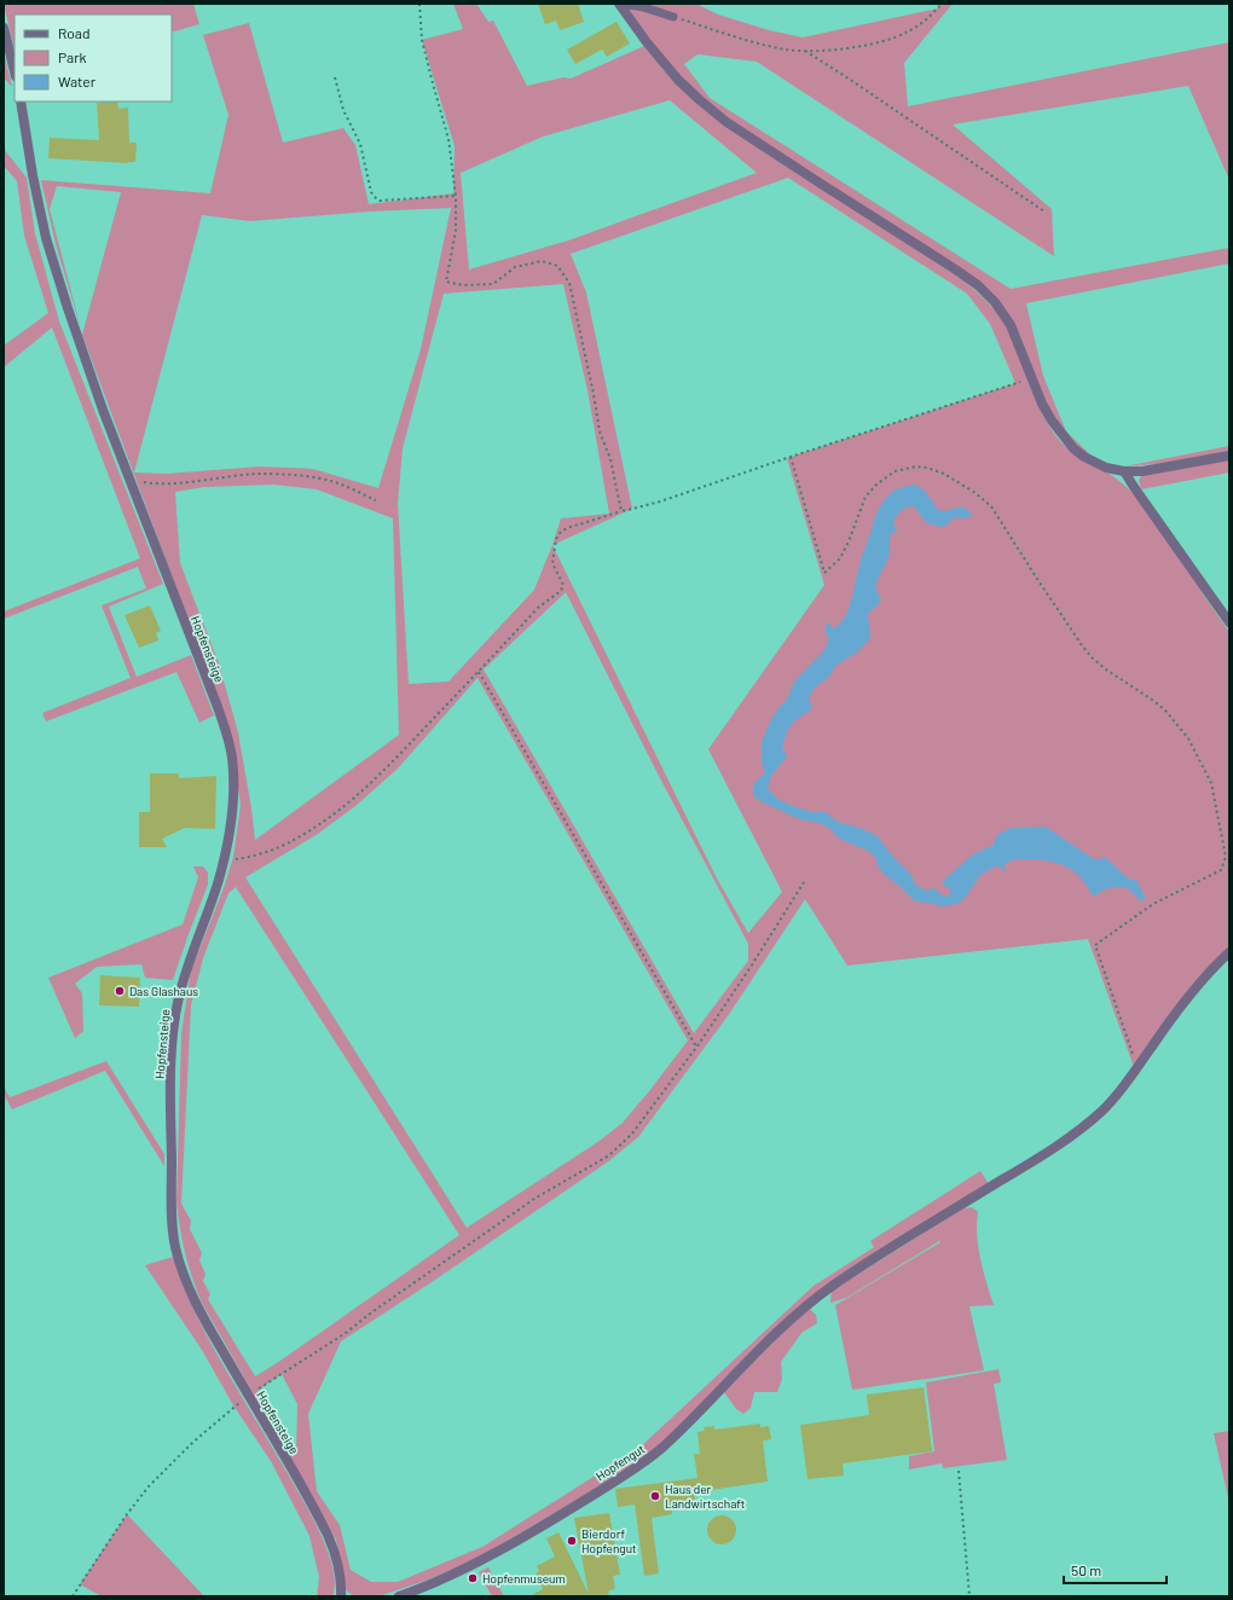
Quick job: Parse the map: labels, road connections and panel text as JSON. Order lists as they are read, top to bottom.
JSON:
{
  "streets": {
    "street": ["Hopfensteige", "Hopfengut"]
  },
  "places": [
    "Das Glashaus",
    "Haus der Landwirtschaft",
    "Bierdorf Hopfengut",
    "Hopfenmuseum"
  ],
  "legend": ["Road", "Park", "Water"],
  "scale_bar": "50 m"
}
